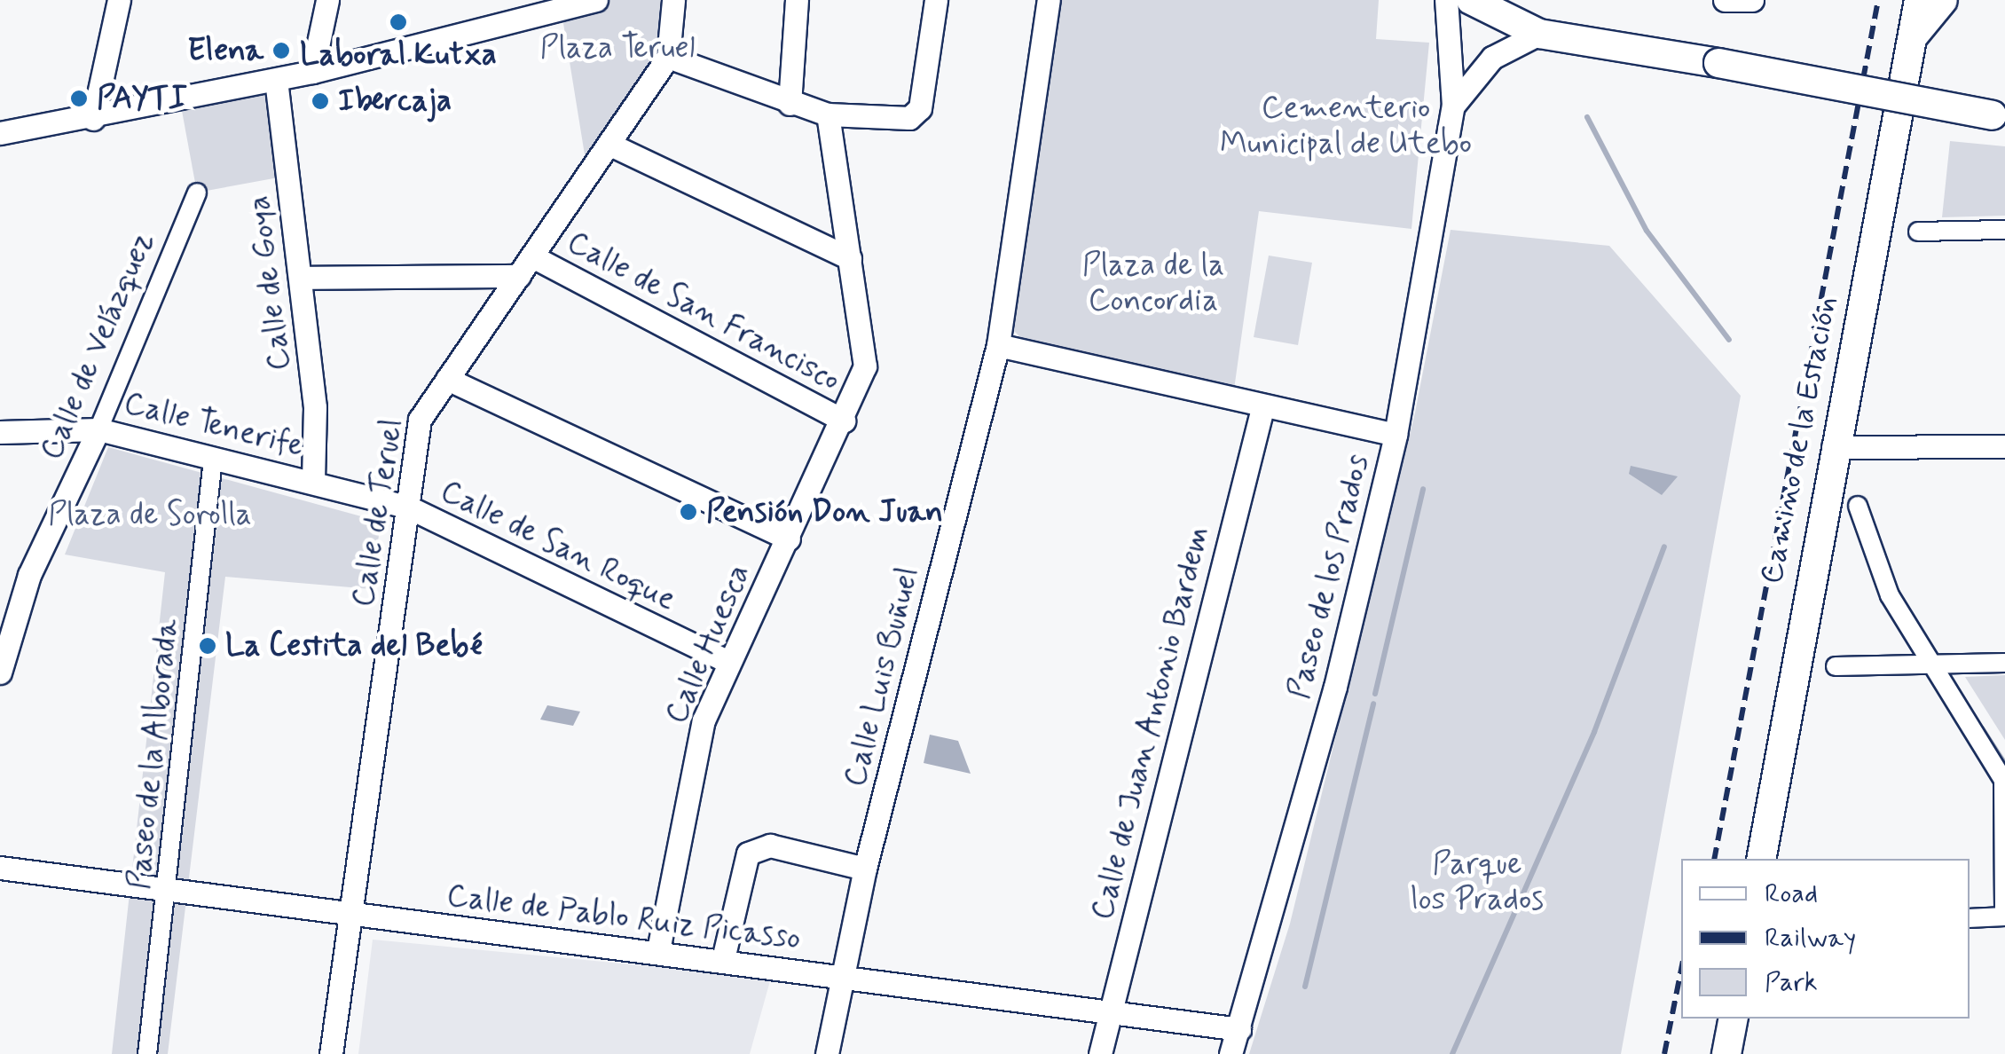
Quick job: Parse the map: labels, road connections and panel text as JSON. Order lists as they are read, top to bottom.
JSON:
{
  "streets": {
    "street": [
      "Calle de Goya",
      "Calle de San Francisco",
      "Calle de Velázquez",
      "Calle Tenerife",
      "Camino de la Estación",
      "Calle de Teruel",
      "Calle de San Roque",
      "Paseo de los Prados",
      "Calle Huesca",
      "Calle Luis Buñuel",
      "Calle de Juan Antonio Bardem",
      "Paseo de la Alborada",
      "Calle de Pablo Ruiz Picasso"
    ]
  },
  "crossings": [
    ["Calle de Goya", "Calle Tenerife"],
    ["Calle de San Francisco", "Calle de Teruel"],
    ["Calle de San Francisco", "Calle Huesca"],
    ["Calle de Velázquez", "Calle Tenerife"],
    ["Calle Tenerife", "Calle de Teruel"],
    ["Calle Tenerife", "Calle de San Roque"],
    ["Calle Tenerife", "Paseo de la Alborada"],
    ["Calle de Teruel", "Calle de San Roque"],
    ["Calle de Teruel", "Calle de Pablo Ruiz Picasso"],
    ["Calle de San Roque", "Calle Huesca"],
    ["Paseo de los Prados", "Calle de Pablo Ruiz Picasso"],
    ["Calle Huesca", "Calle de Pablo Ruiz Picasso"],
    ["Calle Luis Buñuel", "Calle de Pablo Ruiz Picasso"],
    ["Calle de Juan Antonio Bardem", "Calle de Pablo Ruiz Picasso"],
    ["Paseo de la Alborada", "Calle de Pablo Ruiz Picasso"]
  ],
  "parks": [
    "Plaza Teruel",
    "Cementerio Municipal de Utebo",
    "Plaza de la Concordia",
    "Plaza de Sorolla",
    "Parque los Prados"
  ],
  "places": [
    "Laboral Kutxa",
    "Elena",
    "PAYTI",
    "Ibercaja",
    "Pensión Don Juan",
    "La Cestita del Bebé"
  ],
  "legend": ["Road", "Railway", "Park"]
}
